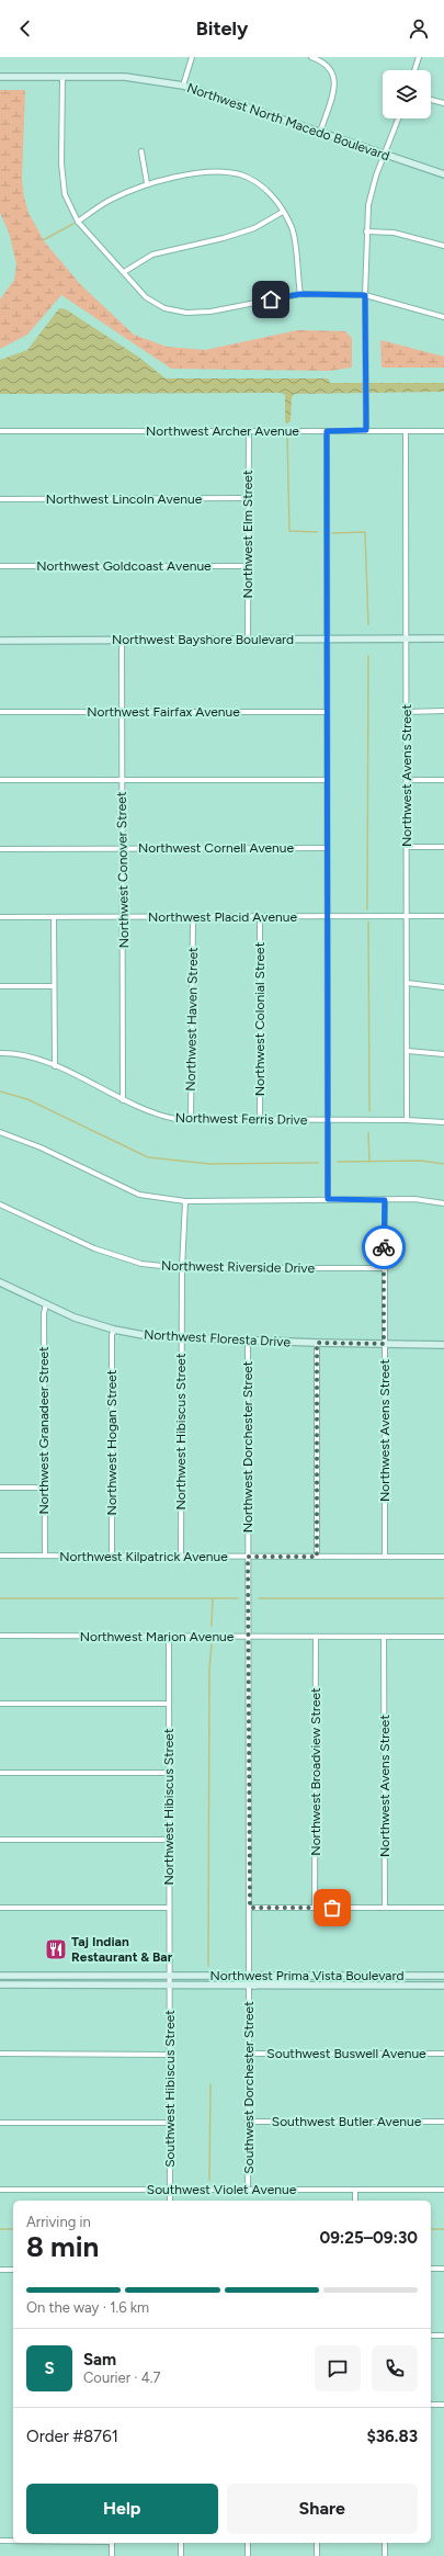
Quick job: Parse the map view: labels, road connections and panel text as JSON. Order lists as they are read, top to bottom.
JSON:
{
  "streets": {
    "main road": [
      "Northwest North Macedo Boulevard",
      "Northwest Bayshore Boulevard",
      "Northwest Floresta Drive",
      "Northwest Prima Vista Boulevard"
    ],
    "street": [
      "Northwest Archer Avenue",
      "Northwest Lincoln Avenue",
      "Northwest Elm Street",
      "Northwest Goldcoast Avenue",
      "Northwest Fairfax Avenue",
      "Northwest Avens Street",
      "Northwest Cornell Avenue",
      "Northwest Conover Street",
      "Northwest Placid Avenue",
      "Northwest Haven Street",
      "Northwest Colonial Street",
      "Northwest Ferris Drive",
      "Northwest Riverside Drive",
      "Northwest Granadeer Street",
      "Northwest Hibiscus Street",
      "Northwest Hogan Street",
      "Northwest Dorchester Street",
      "Northwest Kilpatrick Avenue",
      "Northwest Marion Avenue",
      "Northwest Broadview Street",
      "Southwest Buswell Avenue",
      "Southwest Dorchester Street",
      "Southwest Hibiscus Street",
      "Southwest Butler Avenue",
      "Southwest Violet Avenue"
    ]
  },
  "crossings": [
    ["Northwest Archer Avenue", "Northwest Elm Street"],
    ["Northwest Archer Avenue", "Northwest Avens Street"],
    ["Northwest Lincoln Avenue", "Northwest Elm Street"],
    ["Northwest Elm Street", "Northwest Goldcoast Avenue"],
    ["Northwest Elm Street", "Northwest Bayshore Boulevard"],
    ["Northwest Bayshore Boulevard", "Northwest Avens Street"],
    ["Northwest Bayshore Boulevard", "Northwest Conover Street"],
    ["Northwest Fairfax Avenue", "Northwest Conover Street"],
    ["Northwest Avens Street", "Northwest Placid Avenue"],
    ["Northwest Avens Street", "Northwest Ferris Drive"],
    ["Northwest Avens Street", "Northwest Riverside Drive"],
    ["Northwest Avens Street", "Northwest Floresta Drive"],
    ["Northwest Avens Street", "Northwest Kilpatrick Avenue"],
    ["Northwest Avens Street", "Northwest Marion Avenue"],
    ["Northwest Cornell Avenue", "Northwest Conover Street"],
    ["Northwest Conover Street", "Northwest Placid Avenue"],
    ["Northwest Conover Street", "Northwest Ferris Drive"],
    ["Northwest Placid Avenue", "Northwest Haven Street"],
    ["Northwest Placid Avenue", "Northwest Colonial Street"],
    ["Northwest Haven Street", "Northwest Ferris Drive"],
    ["Northwest Colonial Street", "Northwest Ferris Drive"],
    ["Northwest Riverside Drive", "Northwest Hibiscus Street"],
    ["Northwest Floresta Drive", "Northwest Granadeer Street"],
    ["Northwest Floresta Drive", "Northwest Hibiscus Street"],
    ["Northwest Floresta Drive", "Northwest Hogan Street"],
    ["Northwest Floresta Drive", "Northwest Dorchester Street"],
    ["Northwest Granadeer Street", "Northwest Kilpatrick Avenue"],
    ["Northwest Hibiscus Street", "Northwest Kilpatrick Avenue"],
    ["Northwest Hibiscus Street", "Northwest Marion Avenue"],
    ["Northwest Hibiscus Street", "Northwest Prima Vista Boulevard"],
    ["Northwest Hibiscus Street", "Southwest Hibiscus Street"],
    ["Northwest Hogan Street", "Northwest Kilpatrick Avenue"],
    ["Northwest Dorchester Street", "Northwest Kilpatrick Avenue"],
    ["Northwest Dorchester Street", "Northwest Marion Avenue"],
    ["Northwest Dorchester Street", "Northwest Prima Vista Boulevard"],
    ["Northwest Marion Avenue", "Northwest Broadview Street"],
    ["Northwest Prima Vista Boulevard", "Southwest Dorchester Street"],
    ["Northwest Prima Vista Boulevard", "Southwest Hibiscus Street"],
    ["Southwest Buswell Avenue", "Southwest Dorchester Street"],
    ["Southwest Dorchester Street", "Southwest Butler Avenue"],
    ["Southwest Dorchester Street", "Southwest Violet Avenue"],
    ["Southwest Hibiscus Street", "Southwest Violet Avenue"]
  ],
  "places": {
    "restaurant": ["Taj Indian Restaurant & Bar"]
  },
  "page": {
    "header": "Bitely",
    "heading": ["8 min", "Arriving in", "09:25–09:30"],
    "panel": [
      "Sam",
      "Courier · 4.7",
      "Order #8761",
      "$36.83"
    ],
    "bar": "On the way · 1.6 km",
    "round": "S",
    "buttons": ["Help", "Share"]
  }
}
